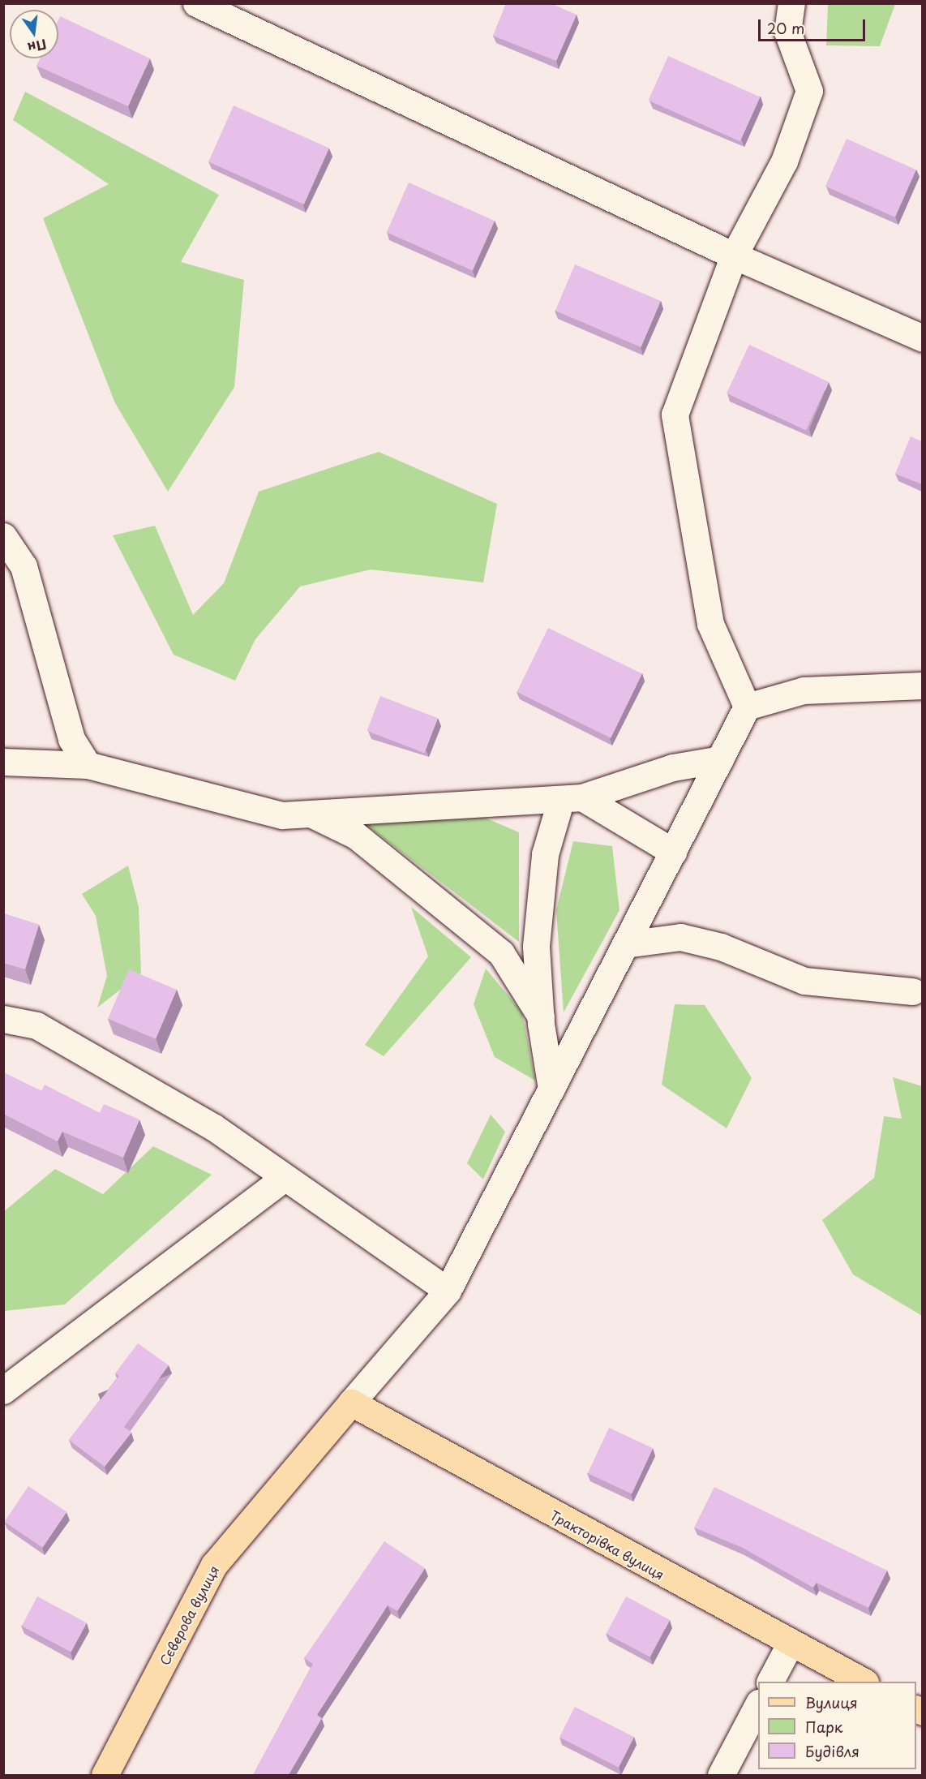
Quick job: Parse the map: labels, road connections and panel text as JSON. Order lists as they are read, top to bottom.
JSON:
{
  "streets": {
    "main road": ["Тракторівка вулиця", "Сєверова вулиця"]
  },
  "crossings": [
    ["Тракторівка вулиця", "Сєверова вулиця"]
  ],
  "legend": ["Вулиця", "Парк", "Будівля"],
  "scale_bar": "20 m",
  "north": "bottom"
}
